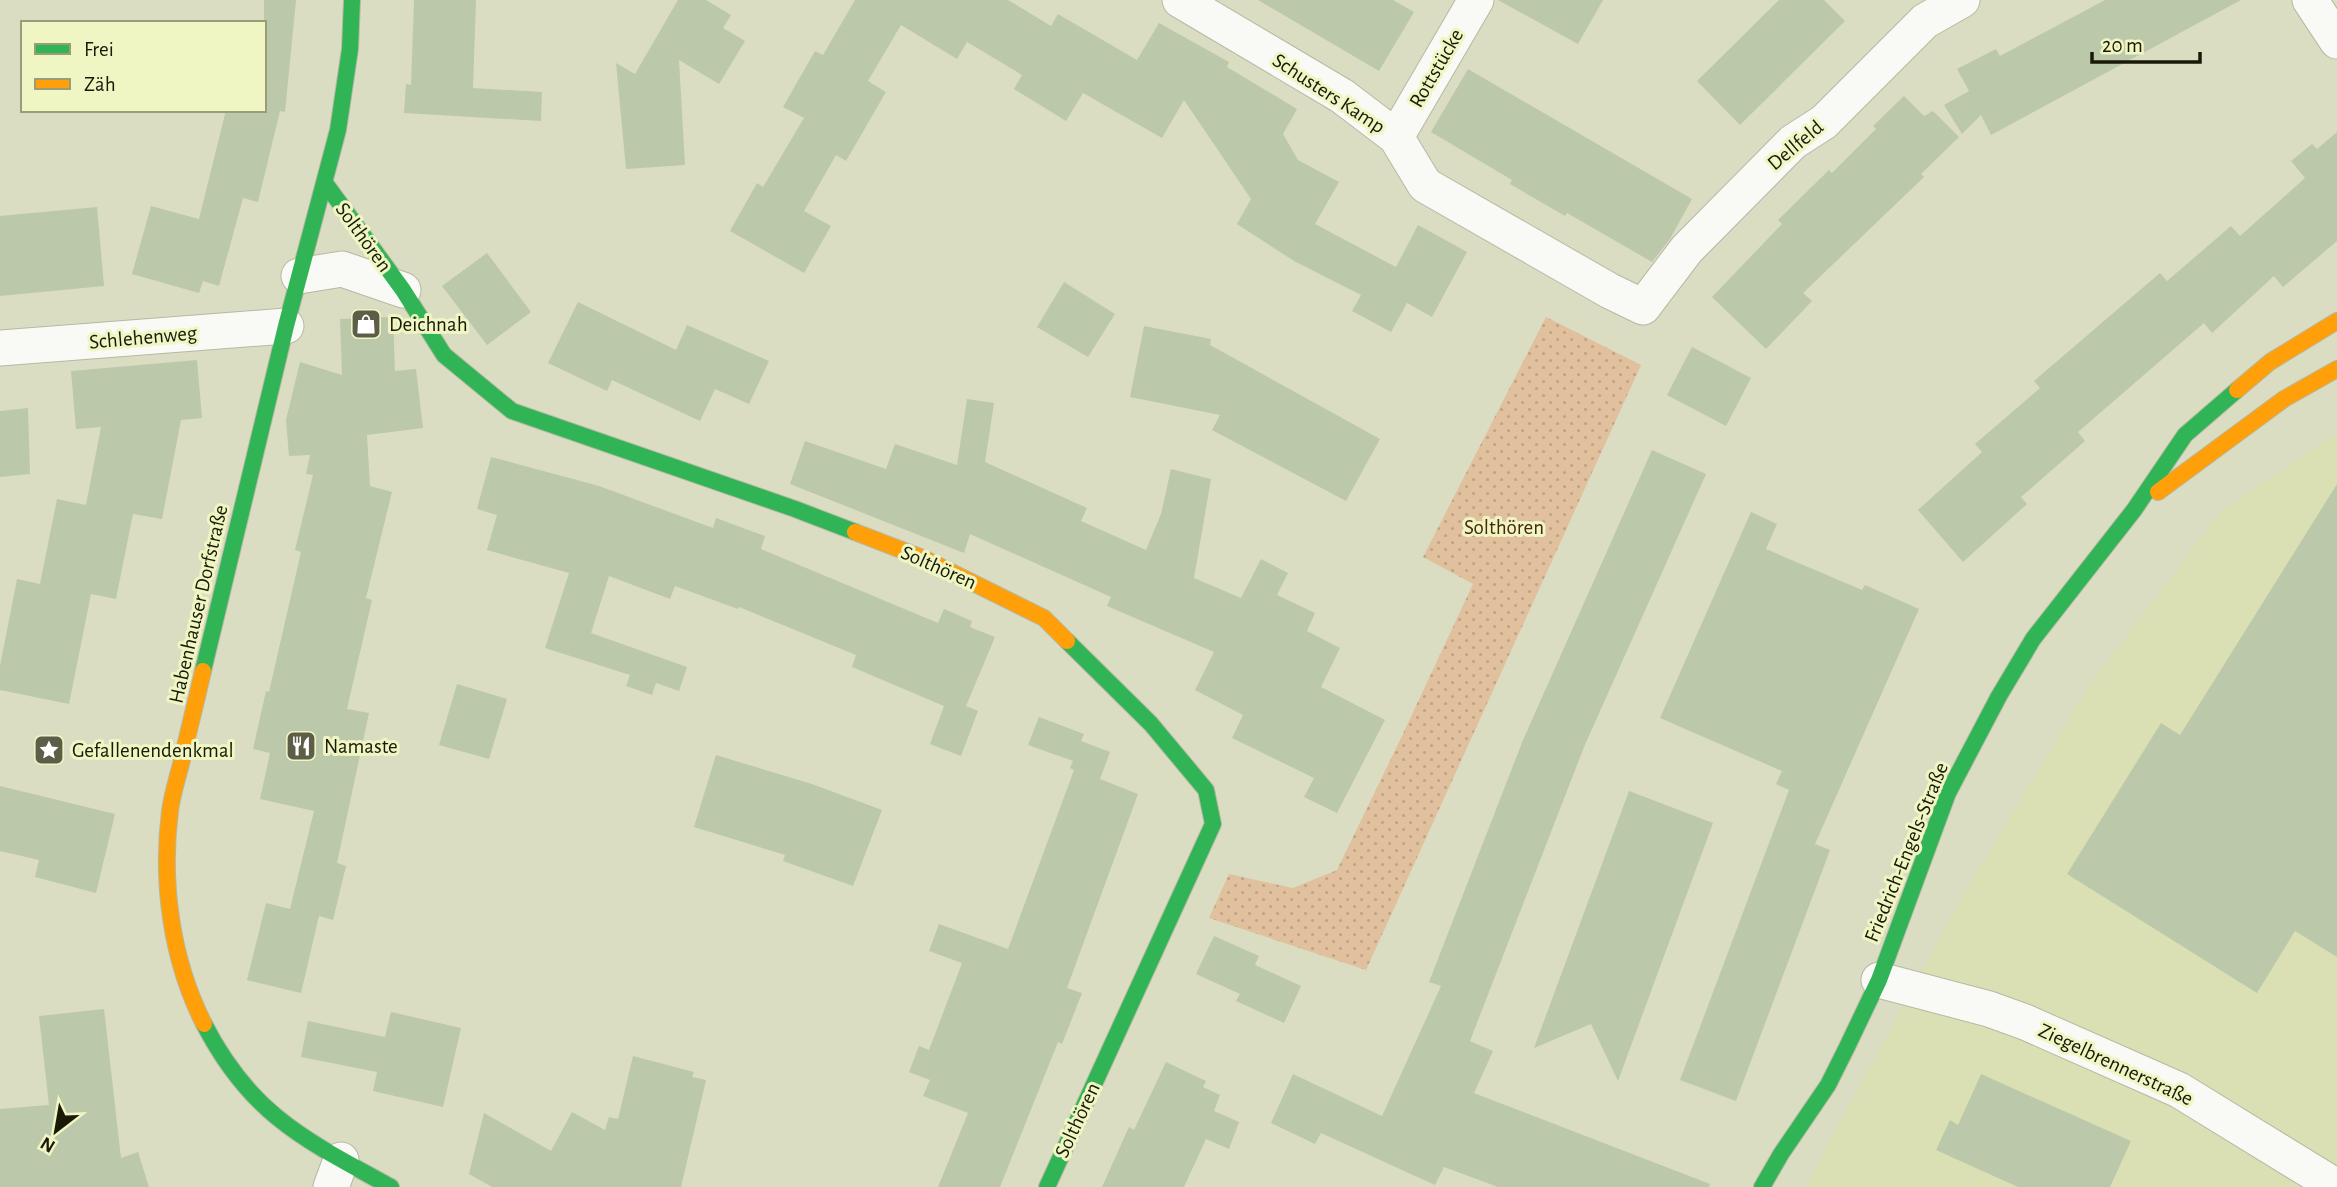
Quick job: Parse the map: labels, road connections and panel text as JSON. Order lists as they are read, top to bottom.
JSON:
{
  "streets": {
    "street": [
      "Rottstücke",
      "Schusters Kamp",
      "Dellfeld",
      "Solthören",
      "Schlehenweg",
      "Habenhauser Dorfstraße",
      "Friedrich-Engels-Straße",
      "Ziegelbrennerstraße"
    ]
  },
  "crossings": [
    ["Rottstücke", "Schusters Kamp"],
    ["Schusters Kamp", "Dellfeld"],
    ["Solthören", "Habenhauser Dorfstraße"],
    ["Schlehenweg", "Habenhauser Dorfstraße"],
    ["Friedrich-Engels-Straße", "Ziegelbrennerstraße"]
  ],
  "parks": ["Solthören"],
  "places": {
    "shop": ["Deichnah"],
    "restaurant": ["Namaste"],
    "place": ["Gefallenendenkmal"]
  },
  "legend": ["Frei", "Zäh"],
  "scale_bar": "20 m",
  "north": "bottom left"
}
